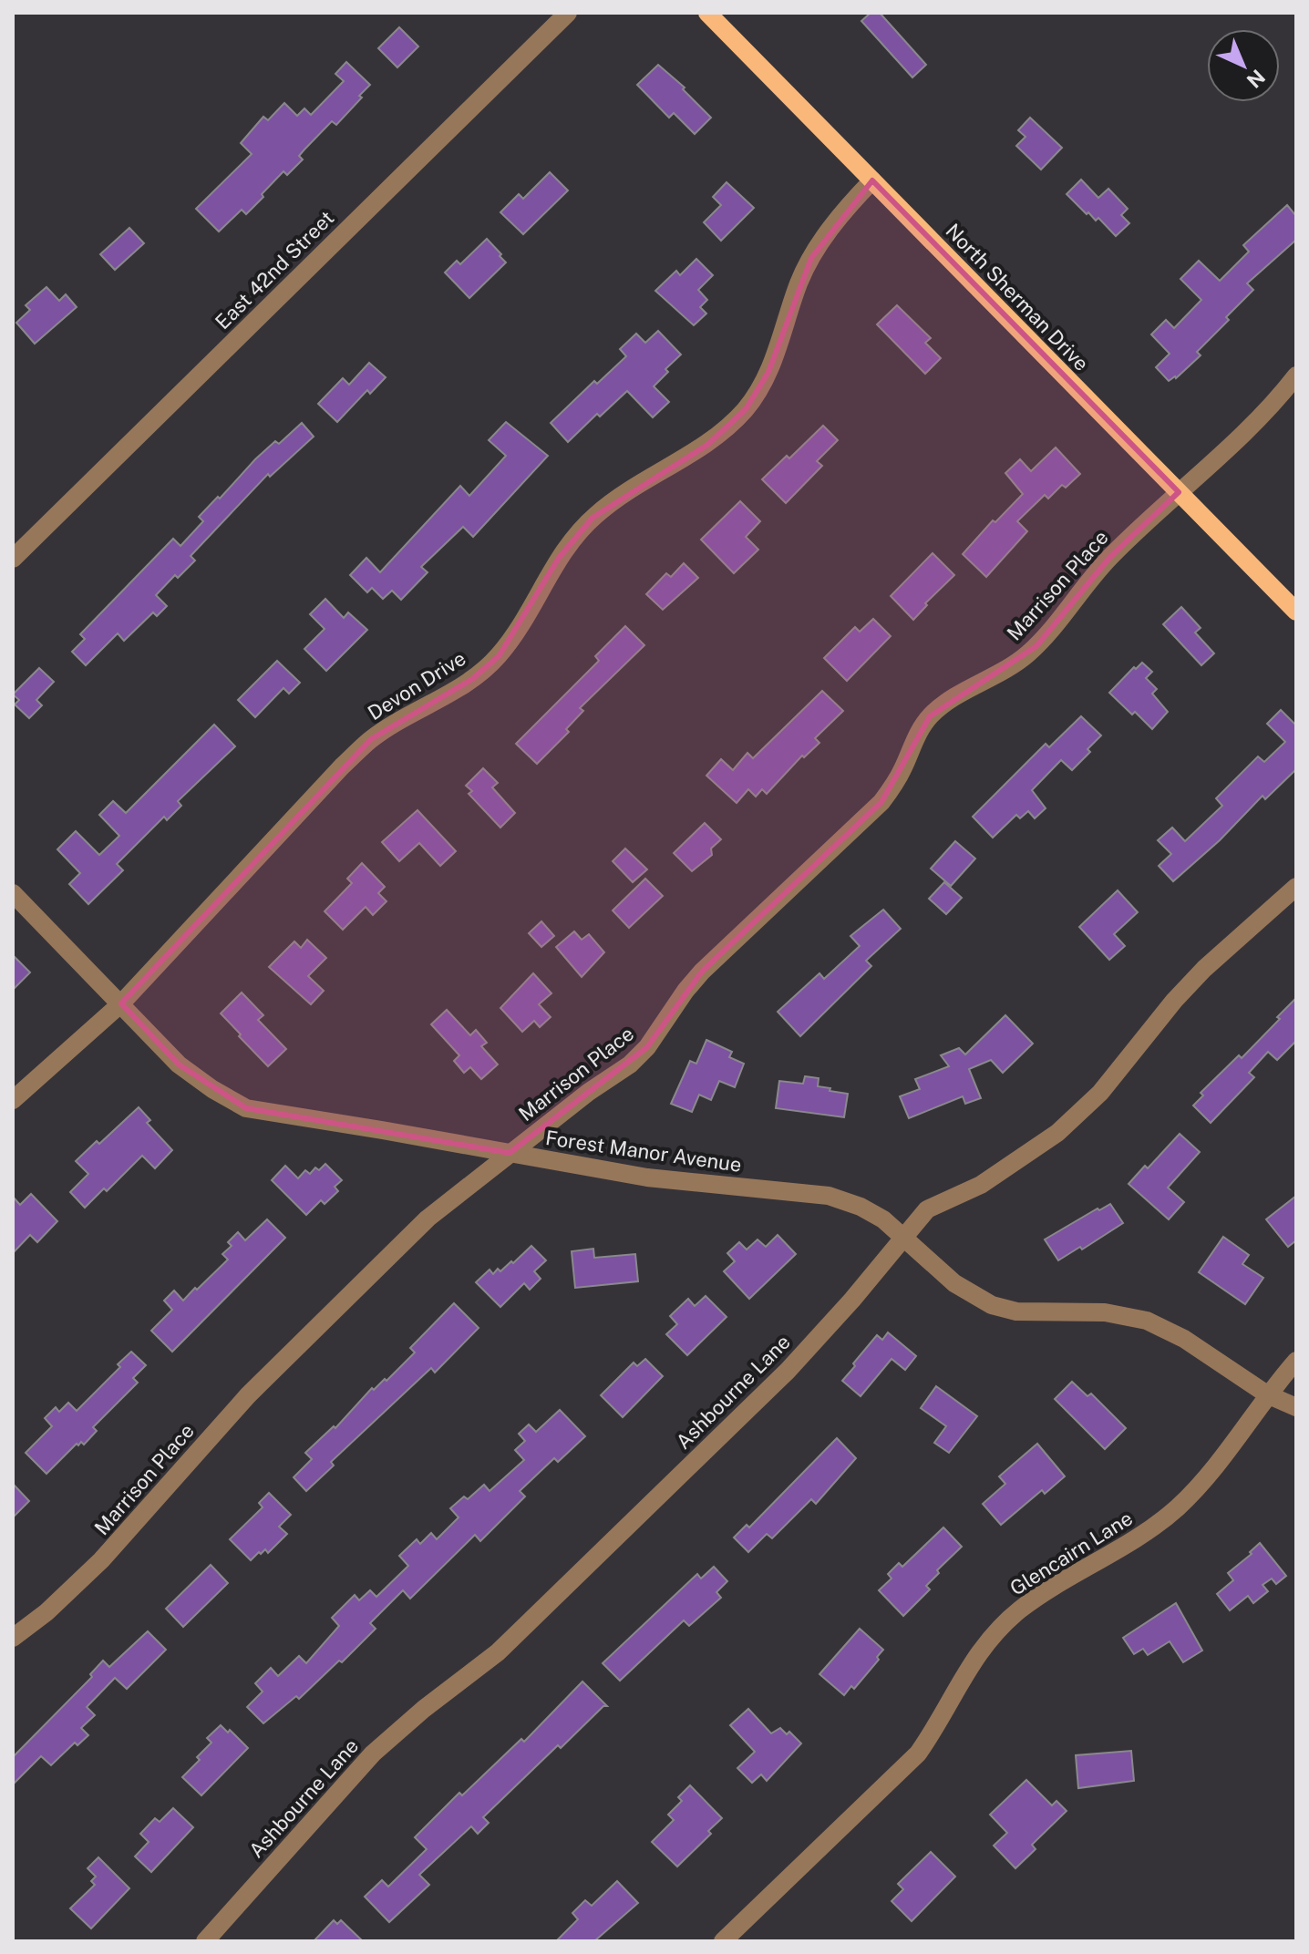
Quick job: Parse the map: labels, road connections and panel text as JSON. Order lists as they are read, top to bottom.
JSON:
{
  "streets": {
    "main road": ["North Sherman Drive"],
    "street": [
      "East 42nd Street",
      "Marrison Place",
      "Devon Drive",
      "Forest Manor Avenue",
      "Ashbourne Lane",
      "Glencairn Lane"
    ]
  },
  "crossings": [
    ["North Sherman Drive", "Marrison Place"],
    ["North Sherman Drive", "Devon Drive"],
    ["Marrison Place", "Forest Manor Avenue"],
    ["Devon Drive", "Forest Manor Avenue"],
    ["Forest Manor Avenue", "Ashbourne Lane"],
    ["Forest Manor Avenue", "Glencairn Lane"]
  ],
  "north": "bottom right"
}
